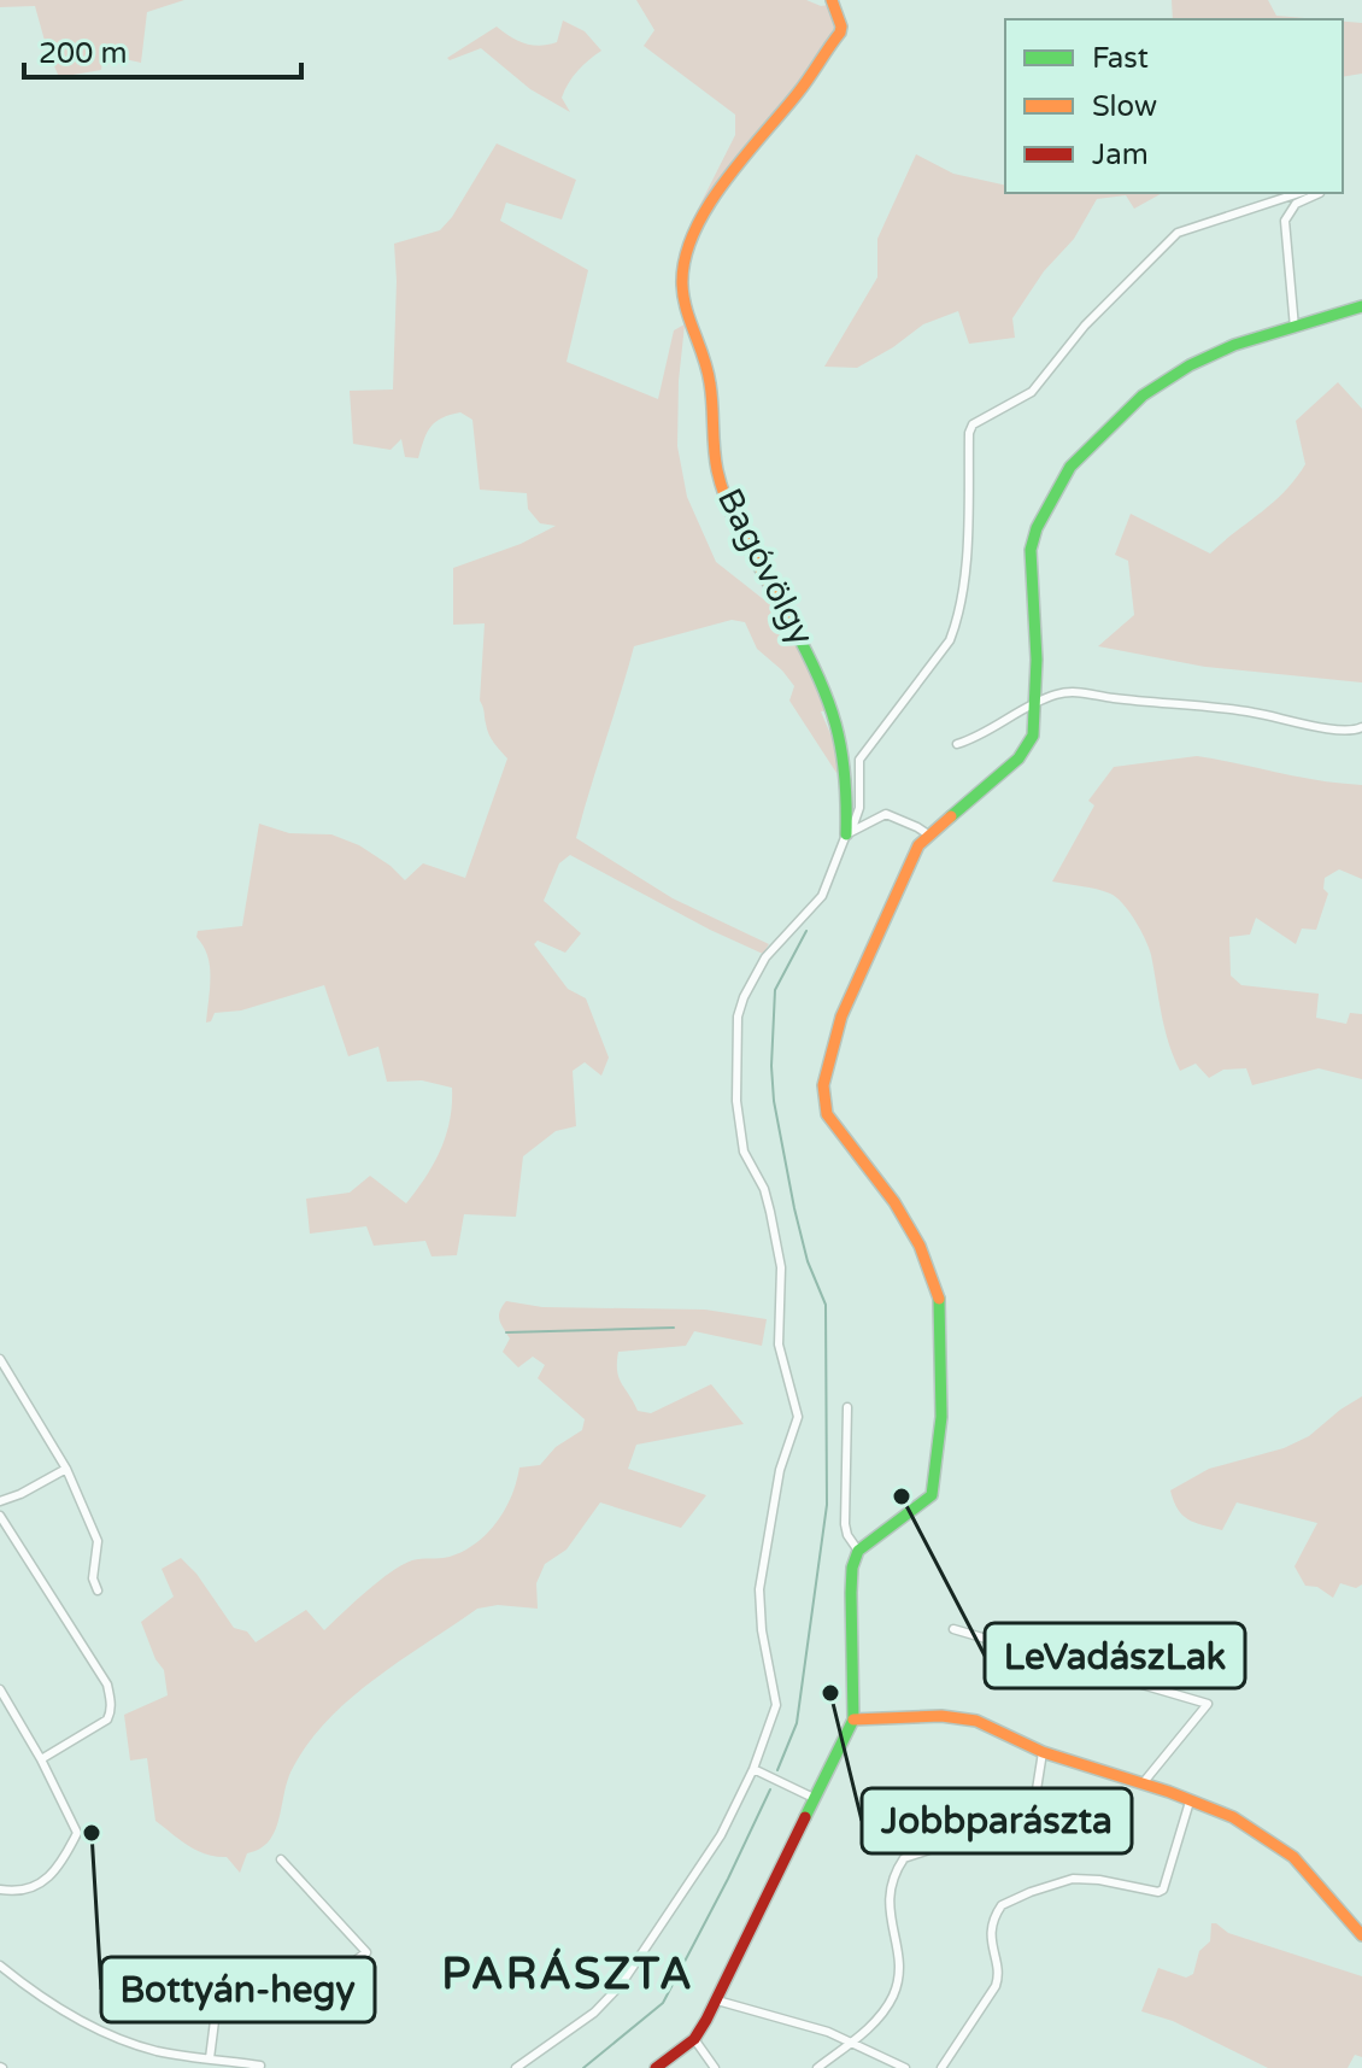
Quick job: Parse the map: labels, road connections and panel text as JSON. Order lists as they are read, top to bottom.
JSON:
{
  "streets": {
    "street": ["Bagóvölgy"]
  },
  "districts": ["PARÁSZTA"],
  "places": ["LeVadászLak", "Jobbparászta", "Bottyán-hegy"],
  "legend": ["Fast", "Slow", "Jam"],
  "scale_bar": "200 m"
}
